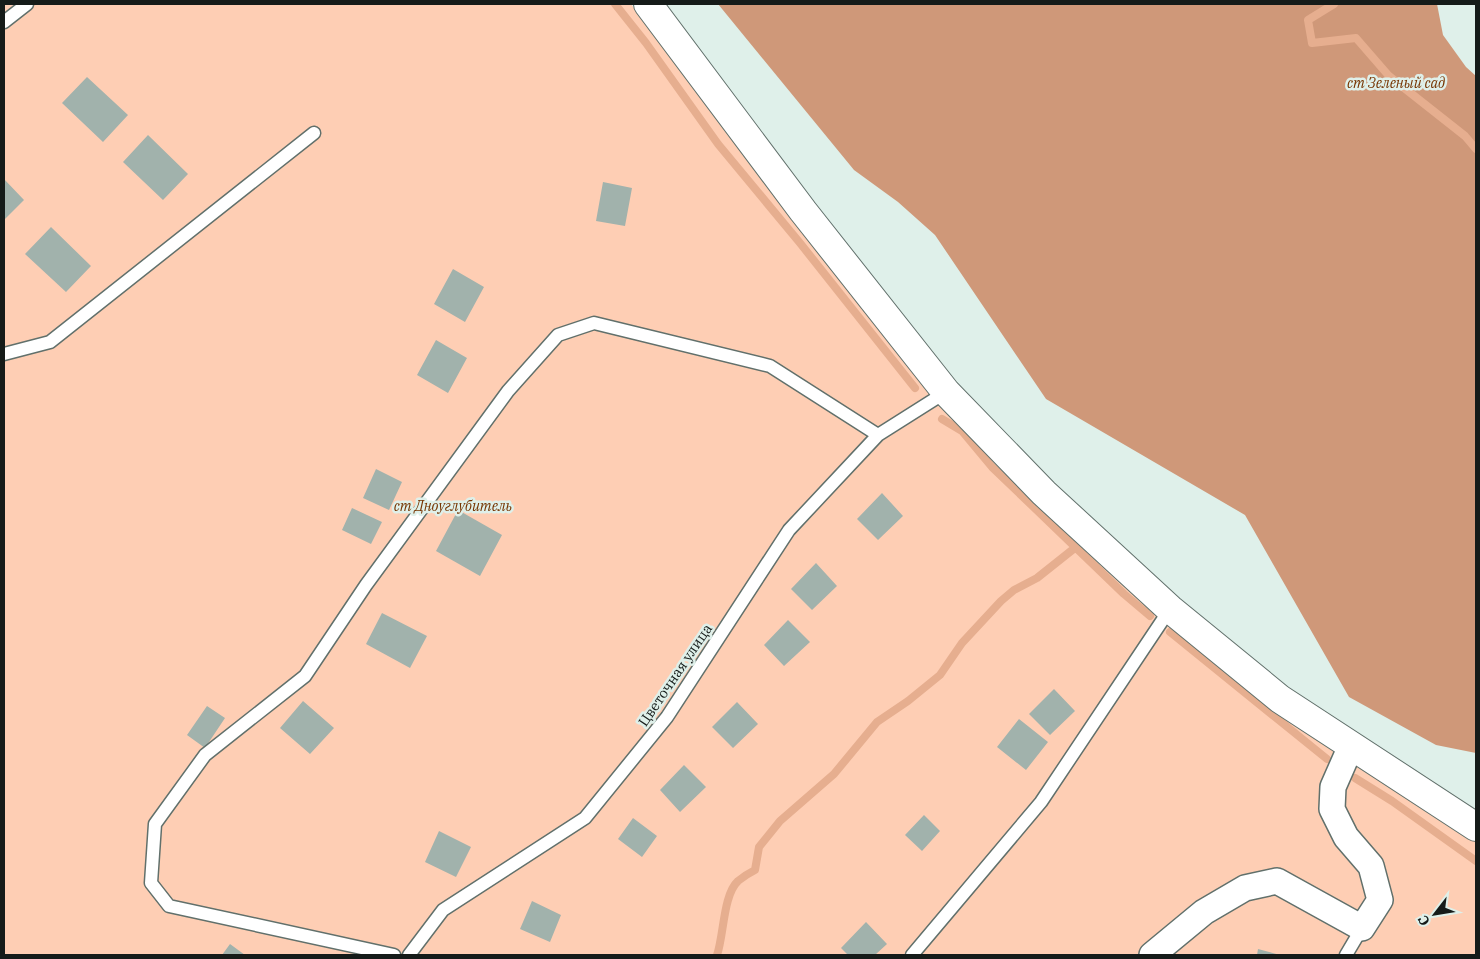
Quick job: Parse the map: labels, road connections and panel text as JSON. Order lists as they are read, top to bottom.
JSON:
{
  "streets": {
    "lane": ["Цветочная улица"]
  },
  "parks": ["ст Зеленый сад", "ст Дноуглубитель"],
  "north": "bottom left"
}
